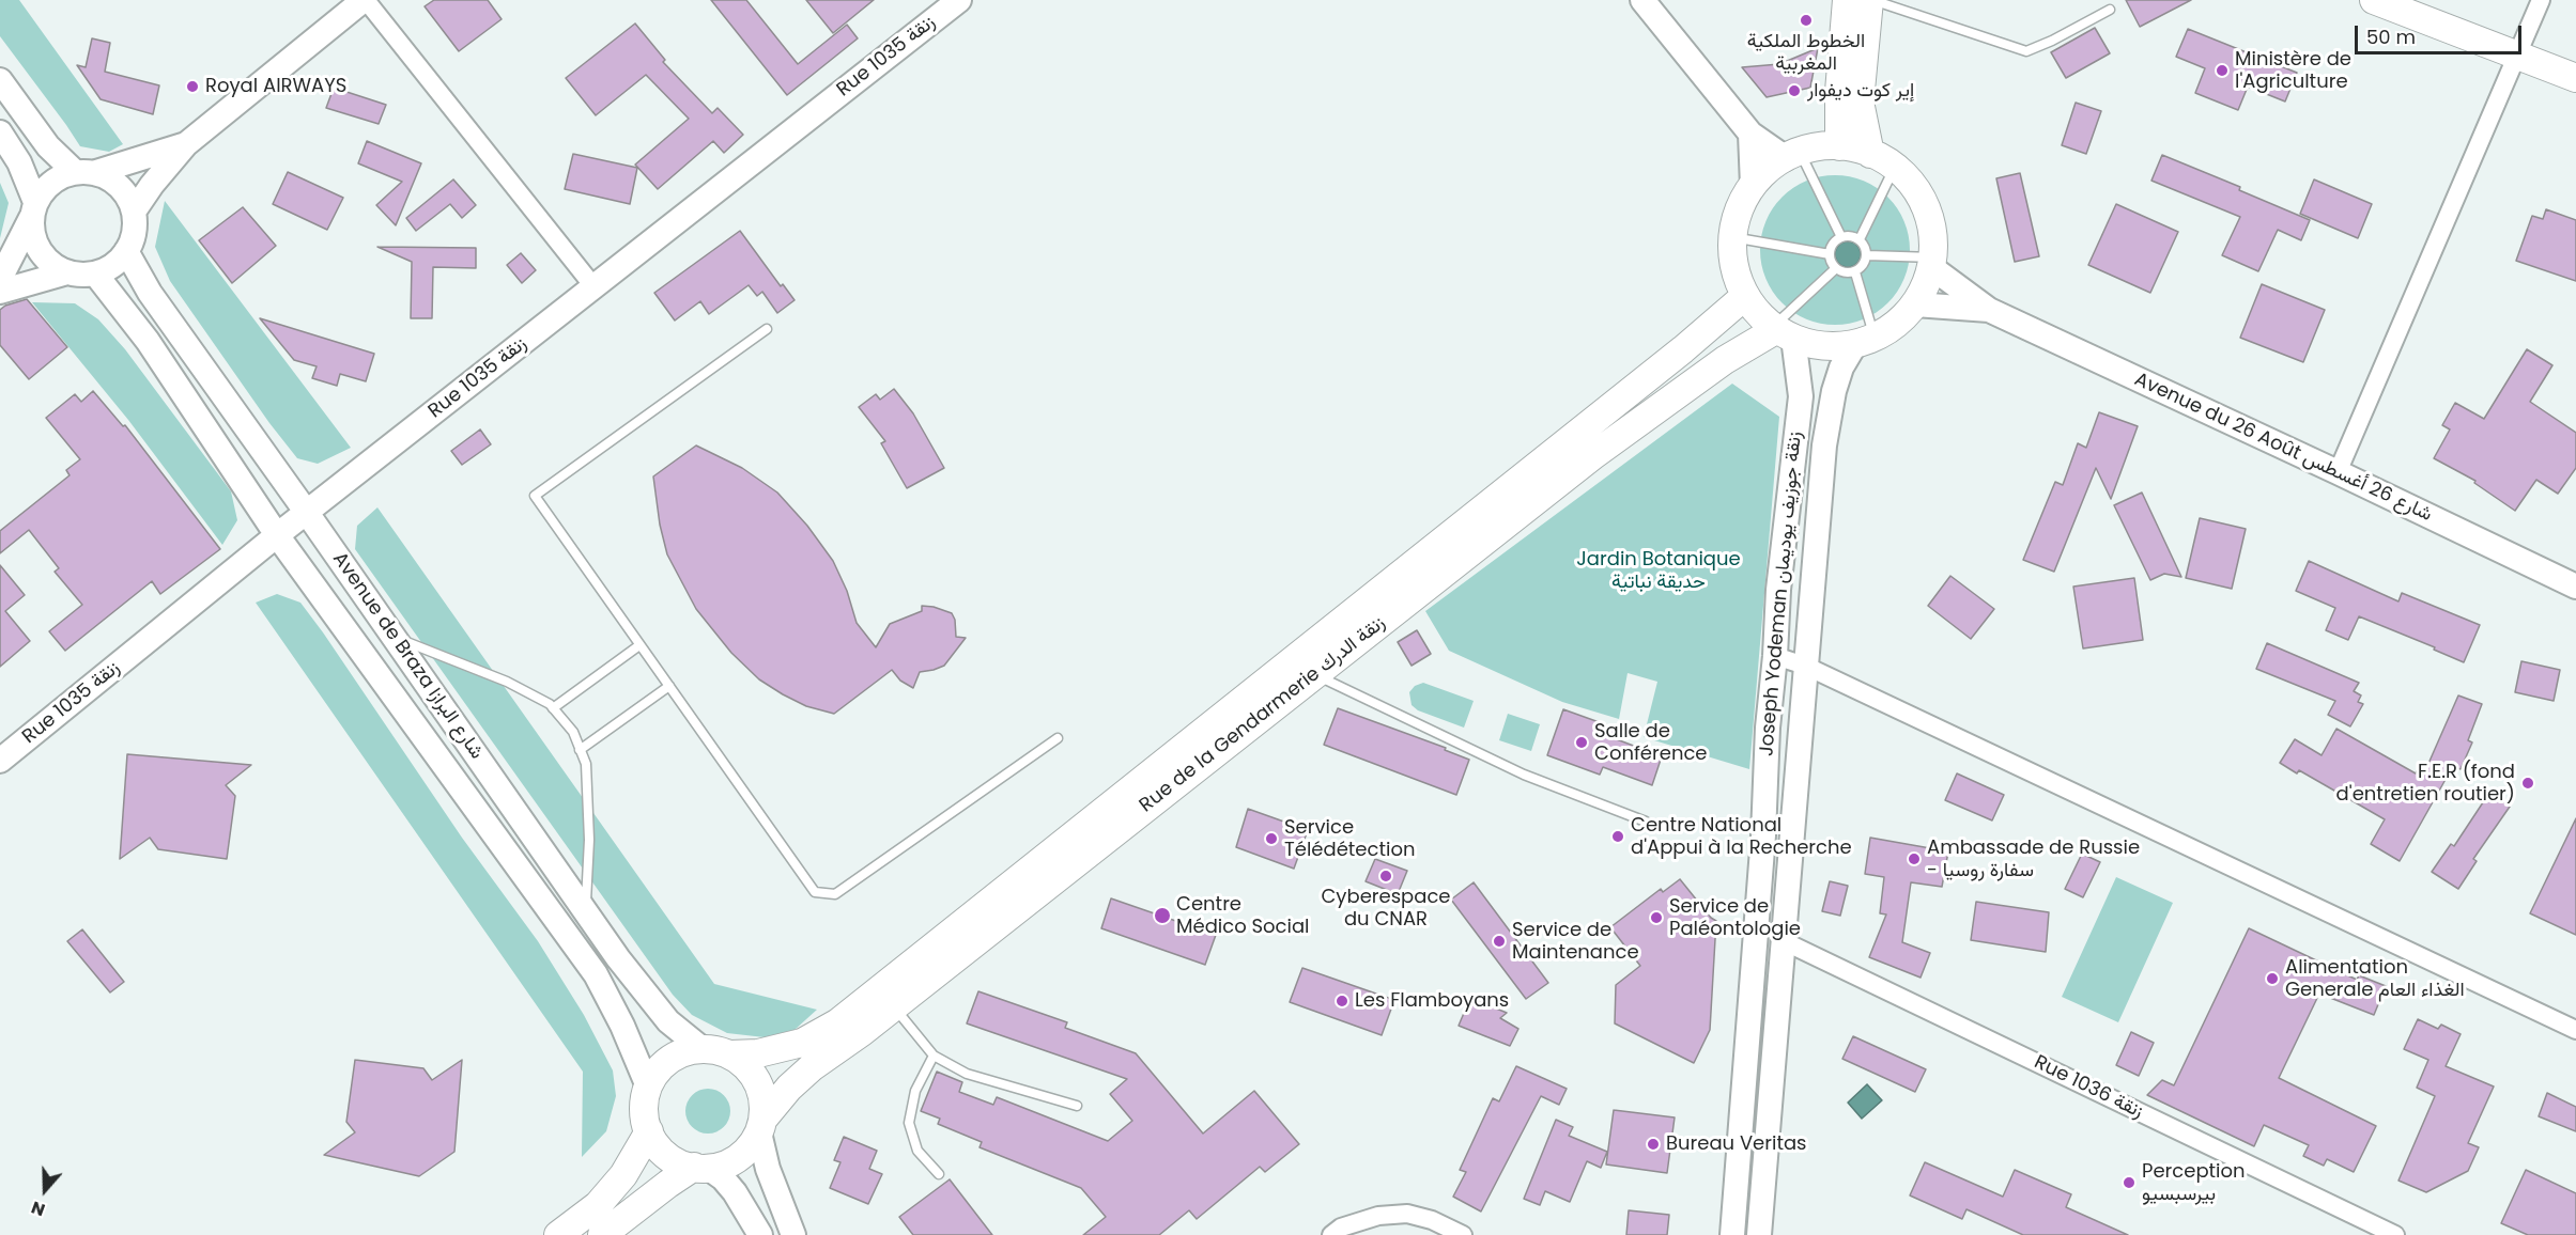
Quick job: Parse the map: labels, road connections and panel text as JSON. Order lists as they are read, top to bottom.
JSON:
{
  "streets": {
    "main road": [
      "Rue 1035 زنقة",
      "Avenue du 26 Août شارع 26 أغسطس",
      "Joseph Yodeman زنقة جوزيف يوديمان",
      "Avenue de Braza شارع البرازا",
      "Rue de la Gendarmerie زنقة الدرك"
    ],
    "street": ["Rue 1036 زنقة"]
  },
  "crossings": [
    ["Rue 1035 زنقة", "Avenue de Braza شارع البرازا"],
    ["Joseph Yodeman زنقة جوزيف يوديمان", "Rue de la Gendarmerie زنقة الدرك"],
    ["Joseph Yodeman زنقة جوزيف يوديمان", "Rue 1036 زنقة"],
    ["Avenue de Braza شارع البرازا", "Rue de la Gendarmerie زنقة الدرك"]
  ],
  "parks": ["Jardin Botanique حديقة نباتية"],
  "places": [
    "الخطوط الملكية المغربية",
    "Ministère de l'Agriculture",
    "Royal AIRWAYS",
    "إير كوت ديفوار",
    "Salle de Conférence",
    "F.E.R (fond d'entretien routier)",
    "Centre National d'Appui à la Recherche",
    "Service Télédétection",
    "Ambassade de Russie - سفارة روسيا",
    "Cyberespace du CNAR",
    "Centre Médico Social",
    "Service de Paléontologie",
    "Service de Maintenance",
    "Alimentation Generale الغذاء العام",
    "Les Flamboyans",
    "Bureau Veritas",
    "Perception بيرسبسيو"
  ],
  "scale_bar": "50 m",
  "north": "bottom"
}
